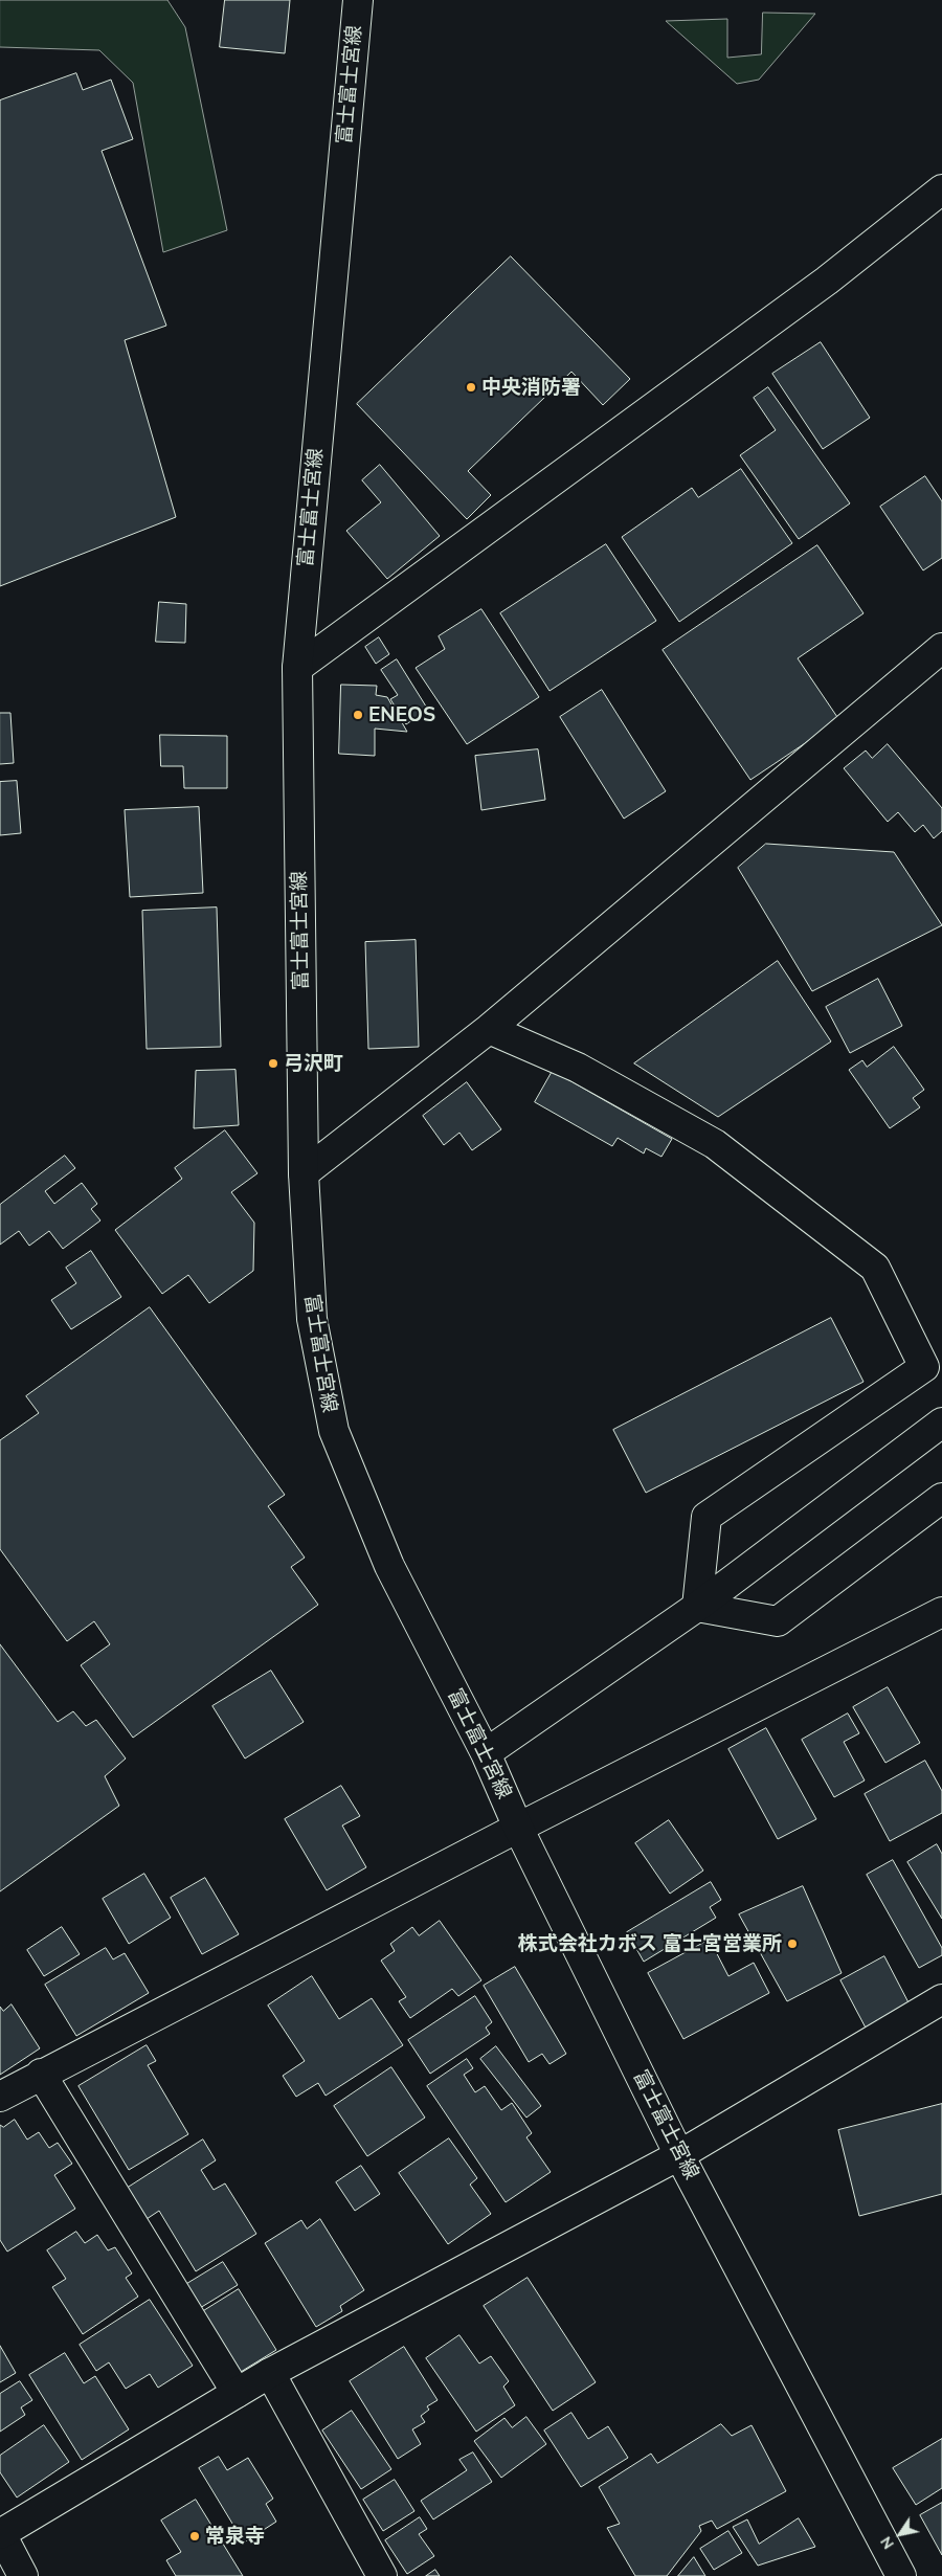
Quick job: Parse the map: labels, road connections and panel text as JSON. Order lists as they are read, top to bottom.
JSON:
{
  "streets": {
    "street": ["富士富士宮線"]
  },
  "places": [
    "中央消防署",
    "ENEOS",
    "弓沢町",
    "株式会社カボス 富士宮営業所",
    "常泉寺"
  ],
  "north": "bottom left"
}
